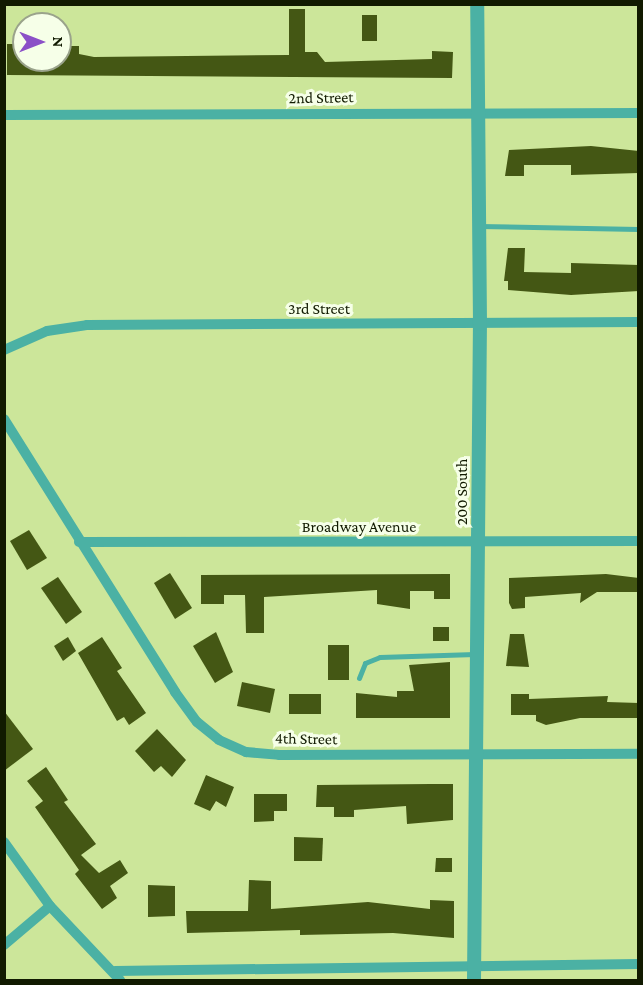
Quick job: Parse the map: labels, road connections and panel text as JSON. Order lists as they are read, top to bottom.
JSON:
{
  "streets": {
    "street": [
      "2nd Street",
      "3rd Street",
      "200 South",
      "Broadway Avenue",
      "4th Street"
    ]
  },
  "crossings": [
    ["2nd Street", "200 South"],
    ["3rd Street", "200 South"],
    ["200 South", "Broadway Avenue"],
    ["200 South", "4th Street"],
    ["Broadway Avenue", "4th Street"]
  ],
  "north": "right"
}
